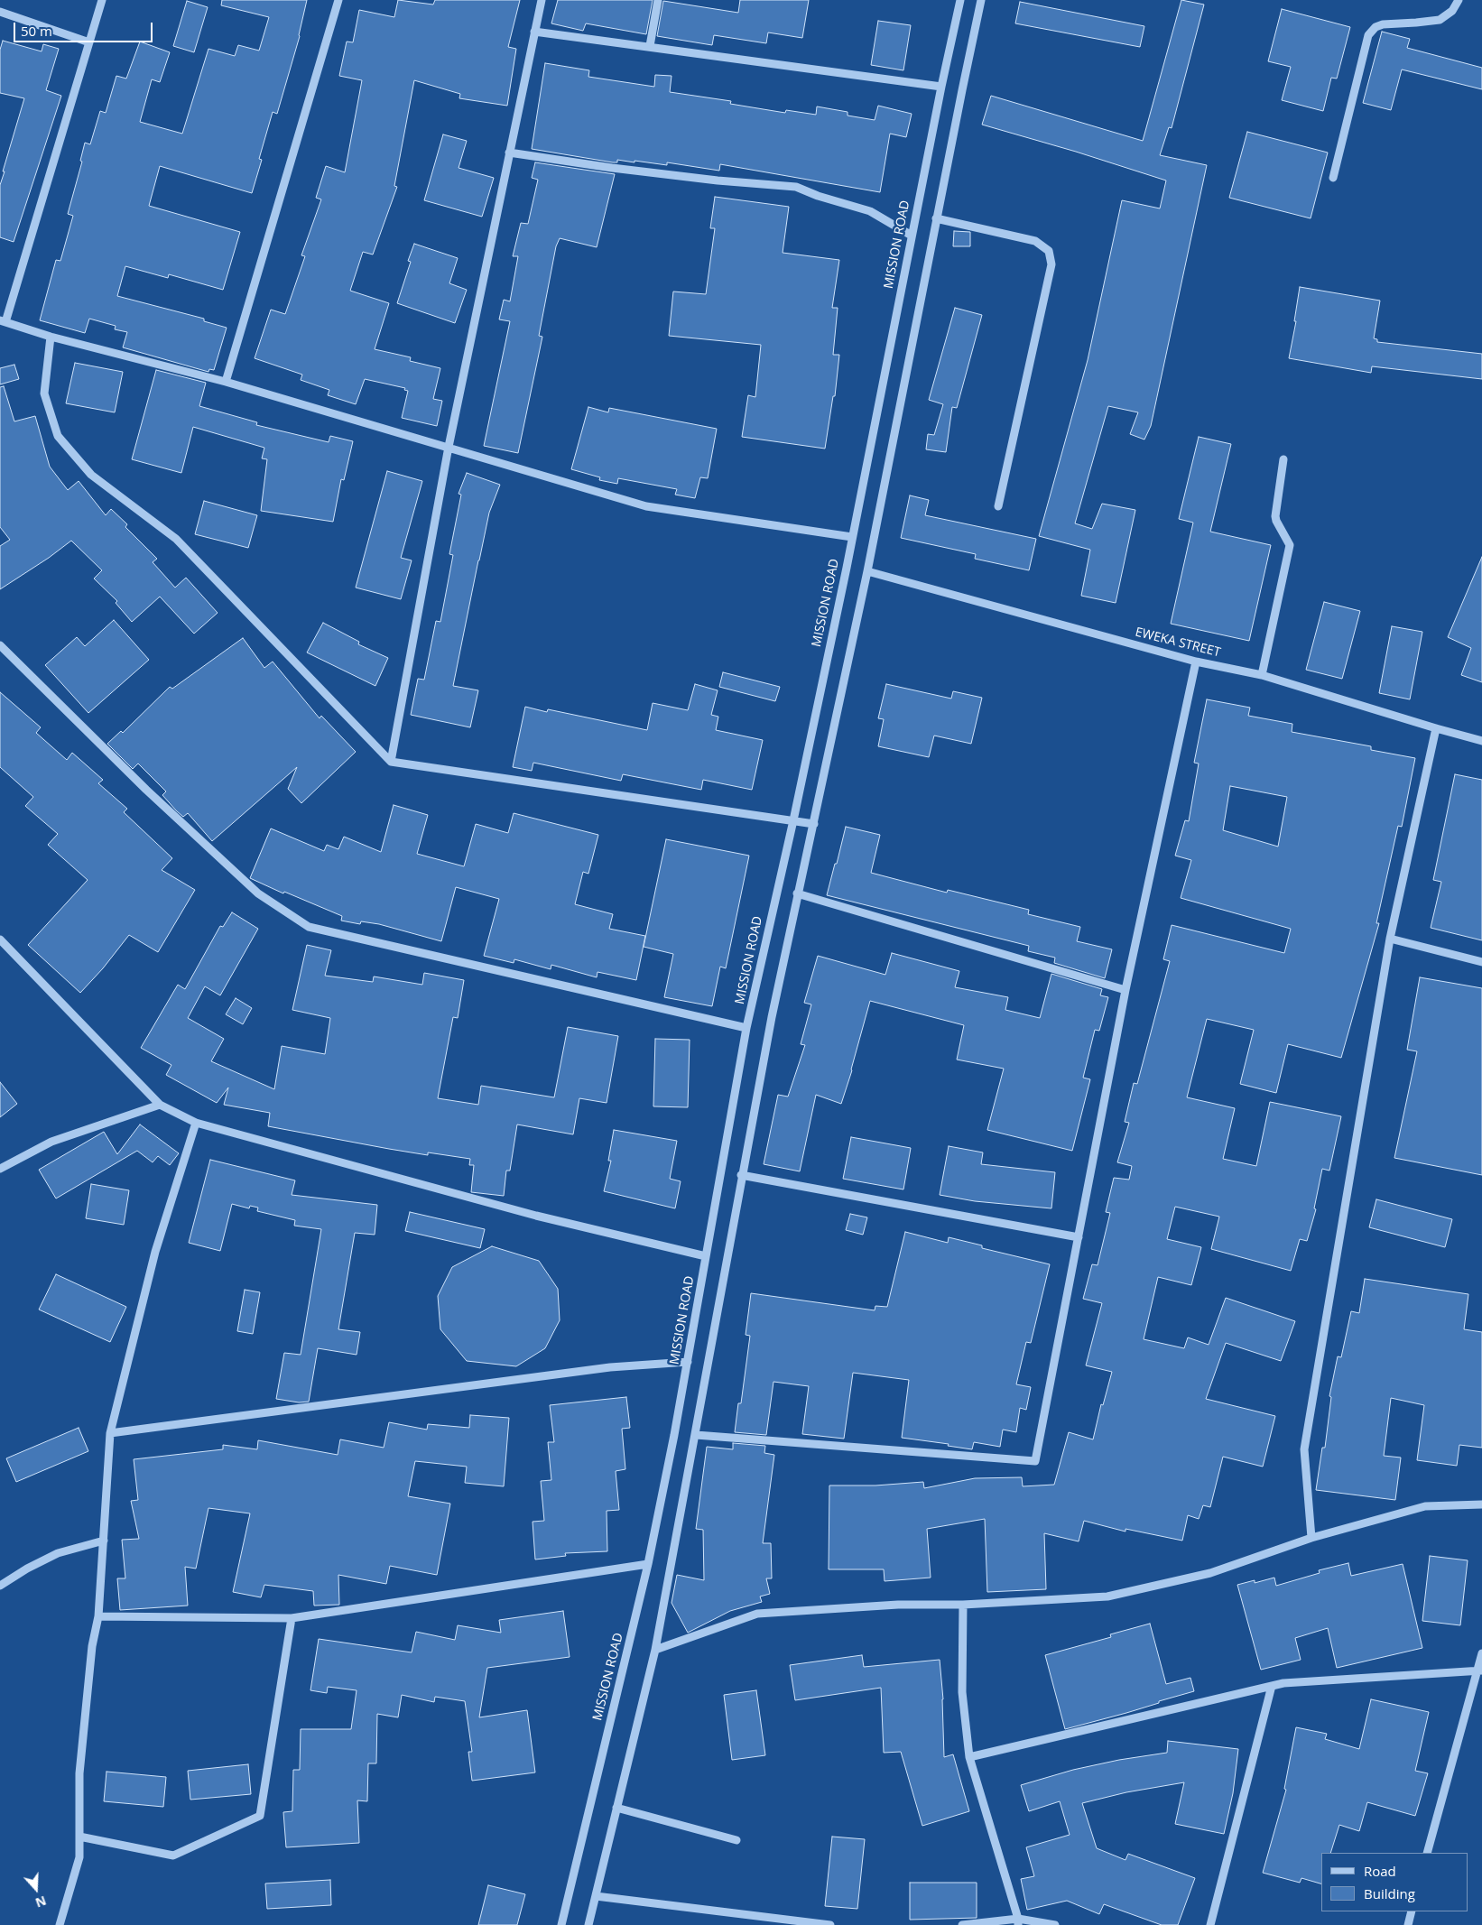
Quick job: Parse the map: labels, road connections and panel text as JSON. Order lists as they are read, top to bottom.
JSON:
{
  "streets": {
    "street": ["MISSION ROAD", "EWEKA STREET"]
  },
  "legend": ["Road", "Building"],
  "scale_bar": "50 m",
  "north": "bottom"
}
